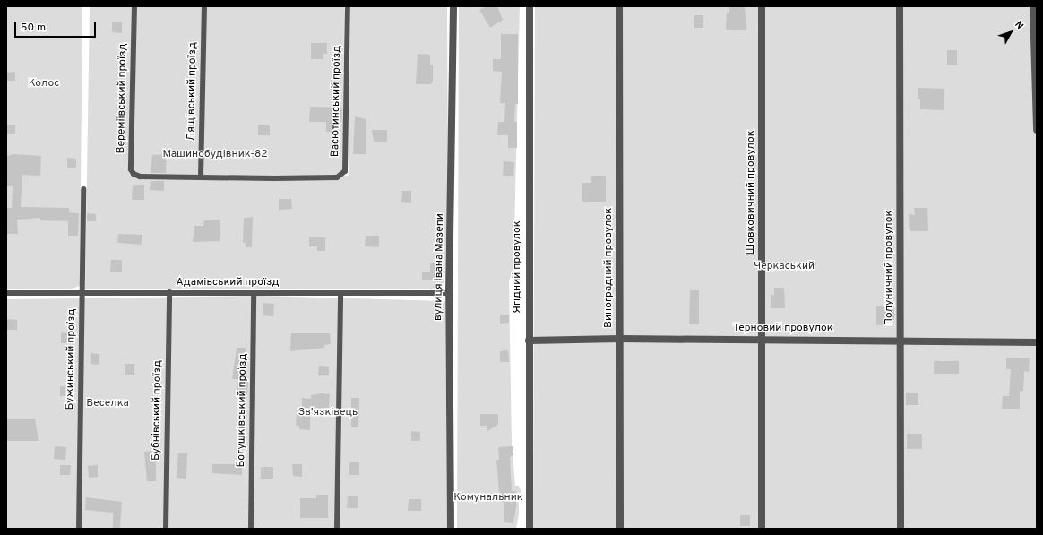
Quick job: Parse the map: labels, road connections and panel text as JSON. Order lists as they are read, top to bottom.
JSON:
{
  "streets": {
    "street": [
      "Шовковичний провулок",
      "вулиця Івана Мазепи",
      "Ягідний провулок",
      "Виноградний провулок",
      "Полуничний провулок",
      "Терновий провулок"
    ],
    "lane": [
      "Лящівський проїзд",
      "Вереміївський проїзд",
      "Васютинський проїзд",
      "Адамівський проїзд",
      "Бужинський проїзд",
      "Бубнівський проїзд",
      "Богушківський проїзд"
    ]
  },
  "crossings": [
    ["Лящівський проїзд", "Васютинський проїзд"],
    ["Вереміївський проїзд", "Васютинський проїзд"],
    ["Шовковичний провулок", "Терновий провулок"],
    ["вулиця Івана Мазепи", "Адамівський проїзд"],
    ["Ягідний провулок", "Терновий провулок"],
    ["Виноградний провулок", "Терновий провулок"],
    ["Полуничний провулок", "Терновий провулок"],
    ["Адамівський проїзд", "Бужинський проїзд"],
    ["Адамівський проїзд", "Бубнівський проїзд"],
    ["Адамівський проїзд", "Богушківський проїзд"]
  ],
  "parks": [
    "Колос",
    "Машинобудівник-82",
    "Черкаський",
    "Веселка",
    "Зв'язківець",
    "Комунальник"
  ],
  "scale_bar": "50 m",
  "north": "top right"
}
